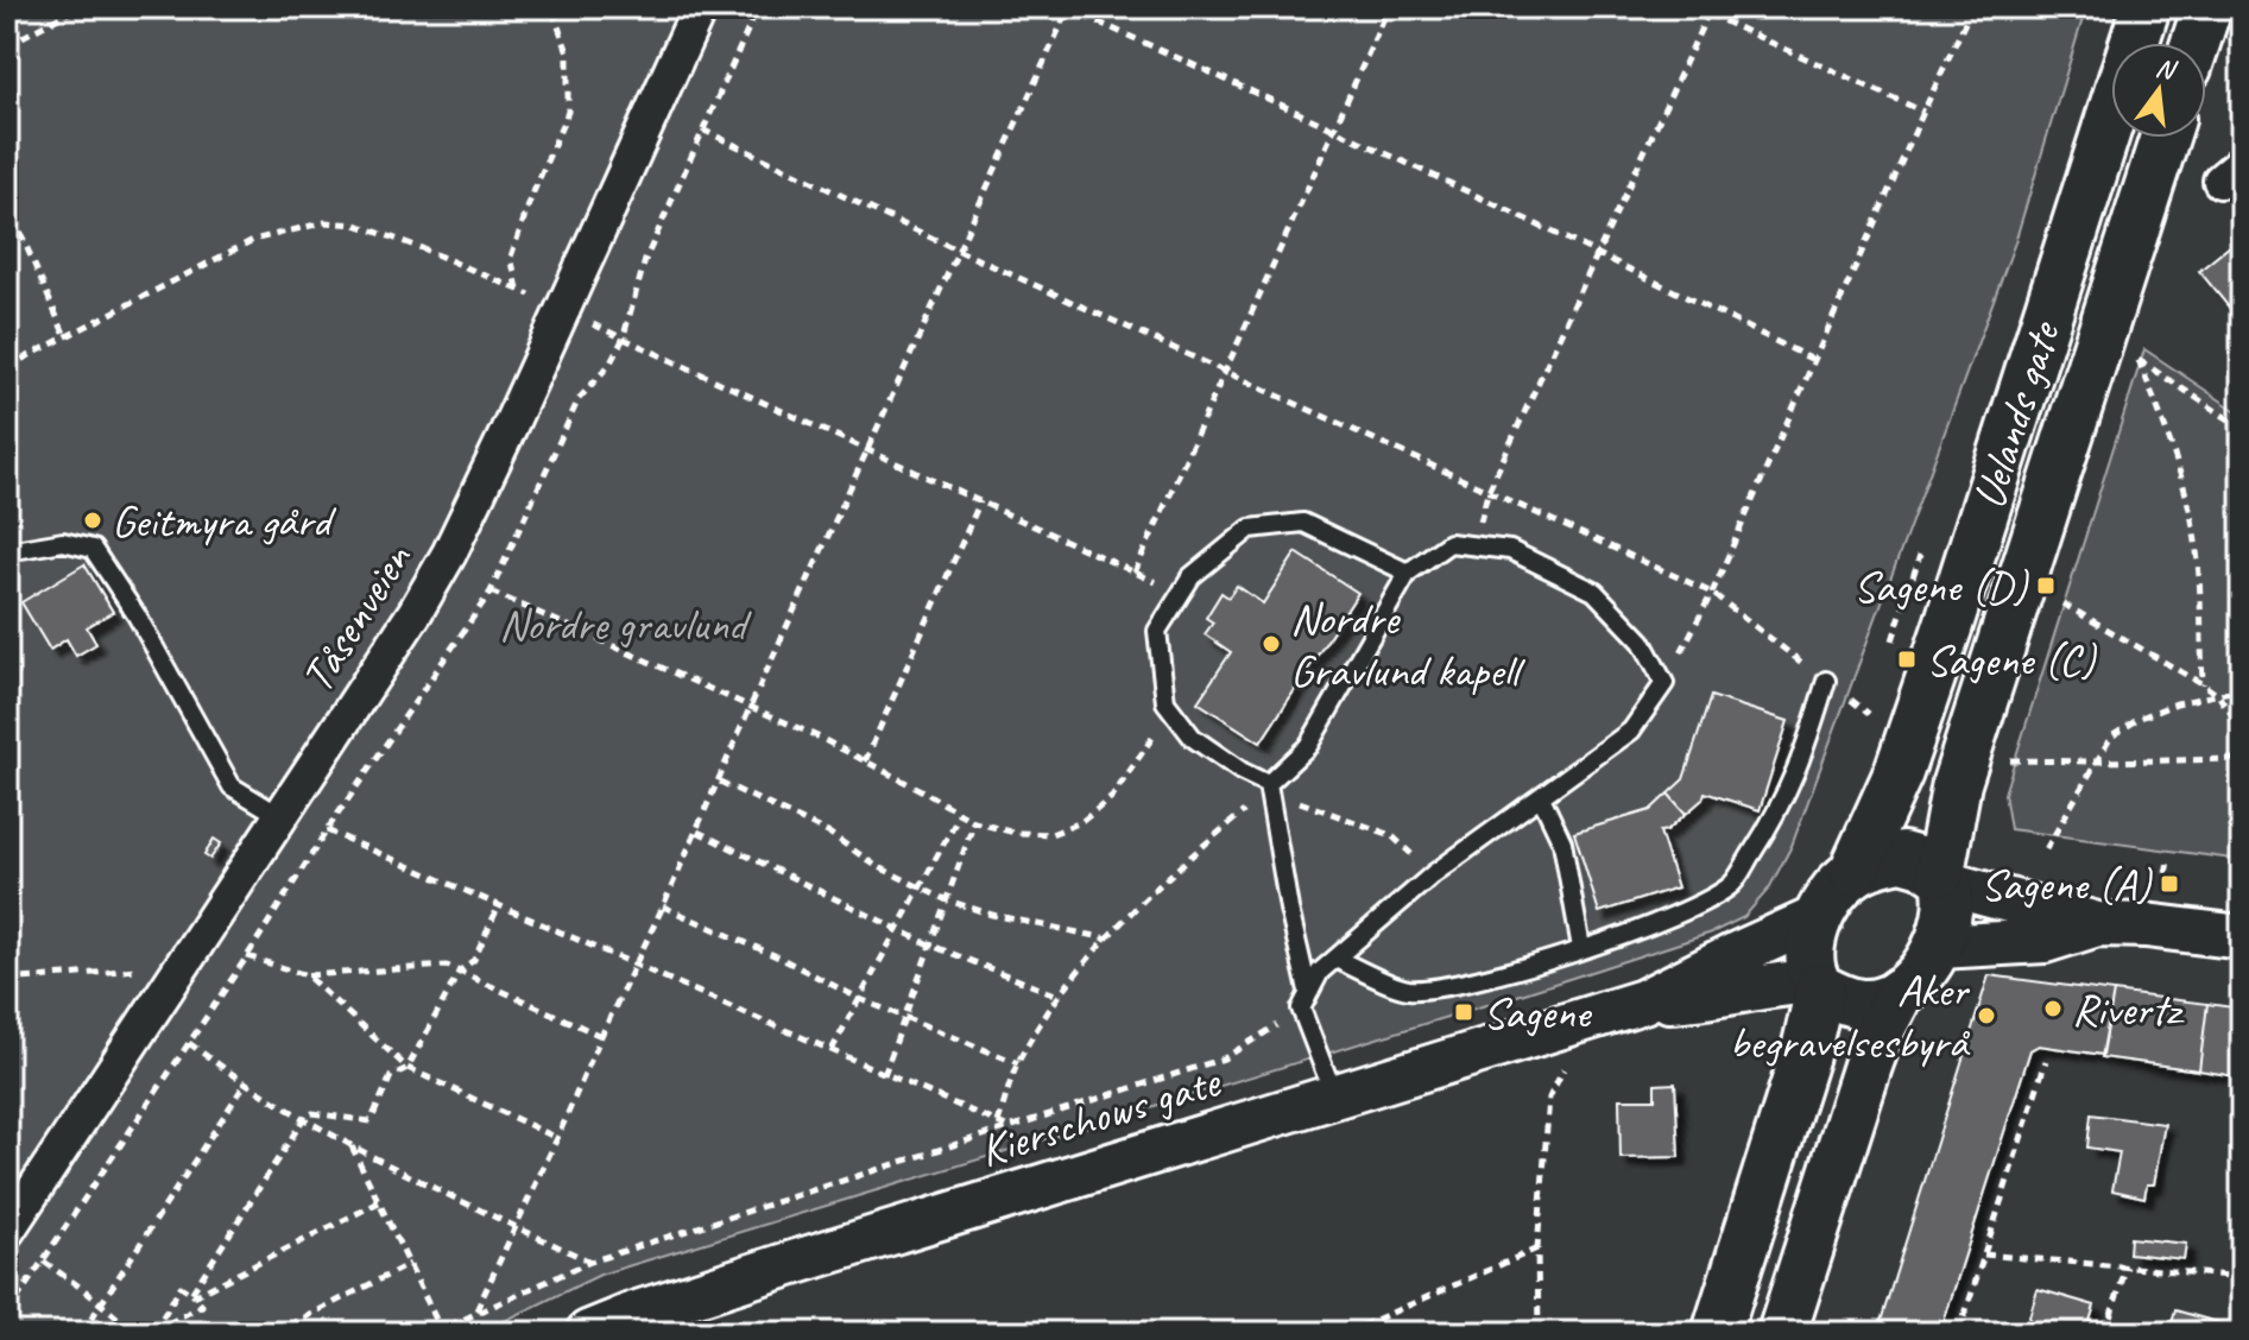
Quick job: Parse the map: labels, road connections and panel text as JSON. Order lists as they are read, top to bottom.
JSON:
{
  "streets": {
    "main road": ["Uelands gate"],
    "street": ["Tåsenveien", "Kierschows gate"]
  },
  "crossings": [
    ["Uelands gate", "Kierschows gate"]
  ],
  "parks": ["Nordre gravlund"],
  "places": {
    "other": [
      "Geitmyra gård",
      "Nordre Gravlund kapell",
      "Rivertz",
      "Aker begravelsesbyrå"
    ],
    "transit": [
      "Sagene (D)",
      "Sagene (C)",
      "Sagene (A)",
      "Sagene"
    ]
  },
  "north": "top"
}
